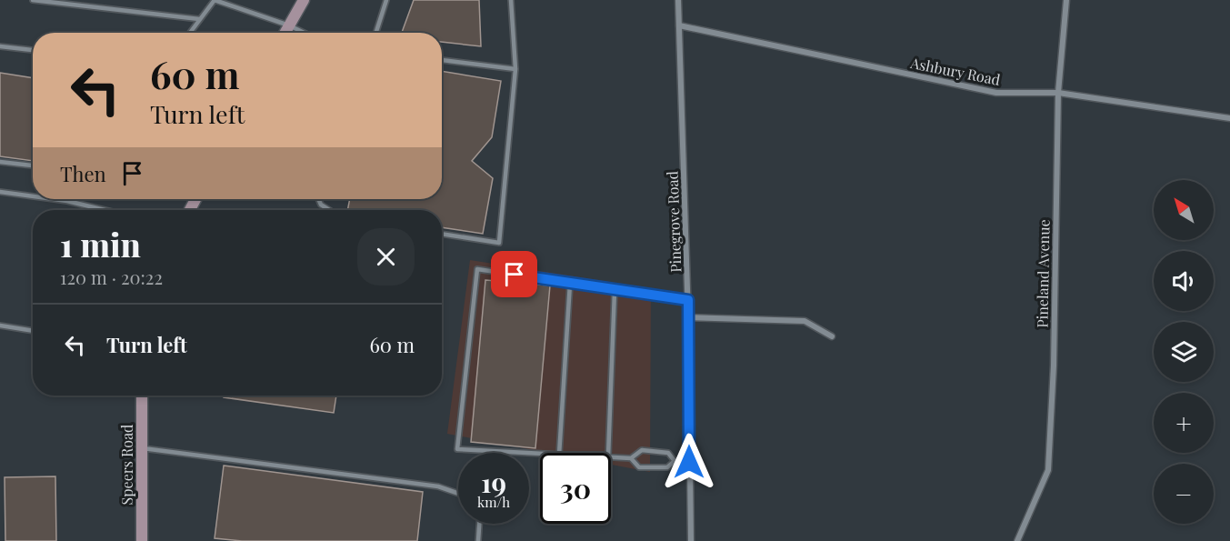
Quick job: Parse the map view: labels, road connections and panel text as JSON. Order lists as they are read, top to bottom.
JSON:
{
  "streets": {
    "main road": ["Speers Road"],
    "street": ["Ashbury Road", "Pinegrove Road", "Pineland Avenue"]
  },
  "crossings": [
    ["Ashbury Road", "Pinegrove Road"],
    ["Ashbury Road", "Pineland Avenue"]
  ],
  "north": "top left",
  "page": {
    "turn": ["60 m", "Turn left"],
    "then": "Then",
    "map_buttons": ["+", "−"],
    "heading": ["1 min", "120 m · 20:22"],
    "list": [
      {
        "name": "Turn left",
        "value": "60 m"
      }
    ],
    "speed": "19 km/h",
    "limit": "30"
  }
}
